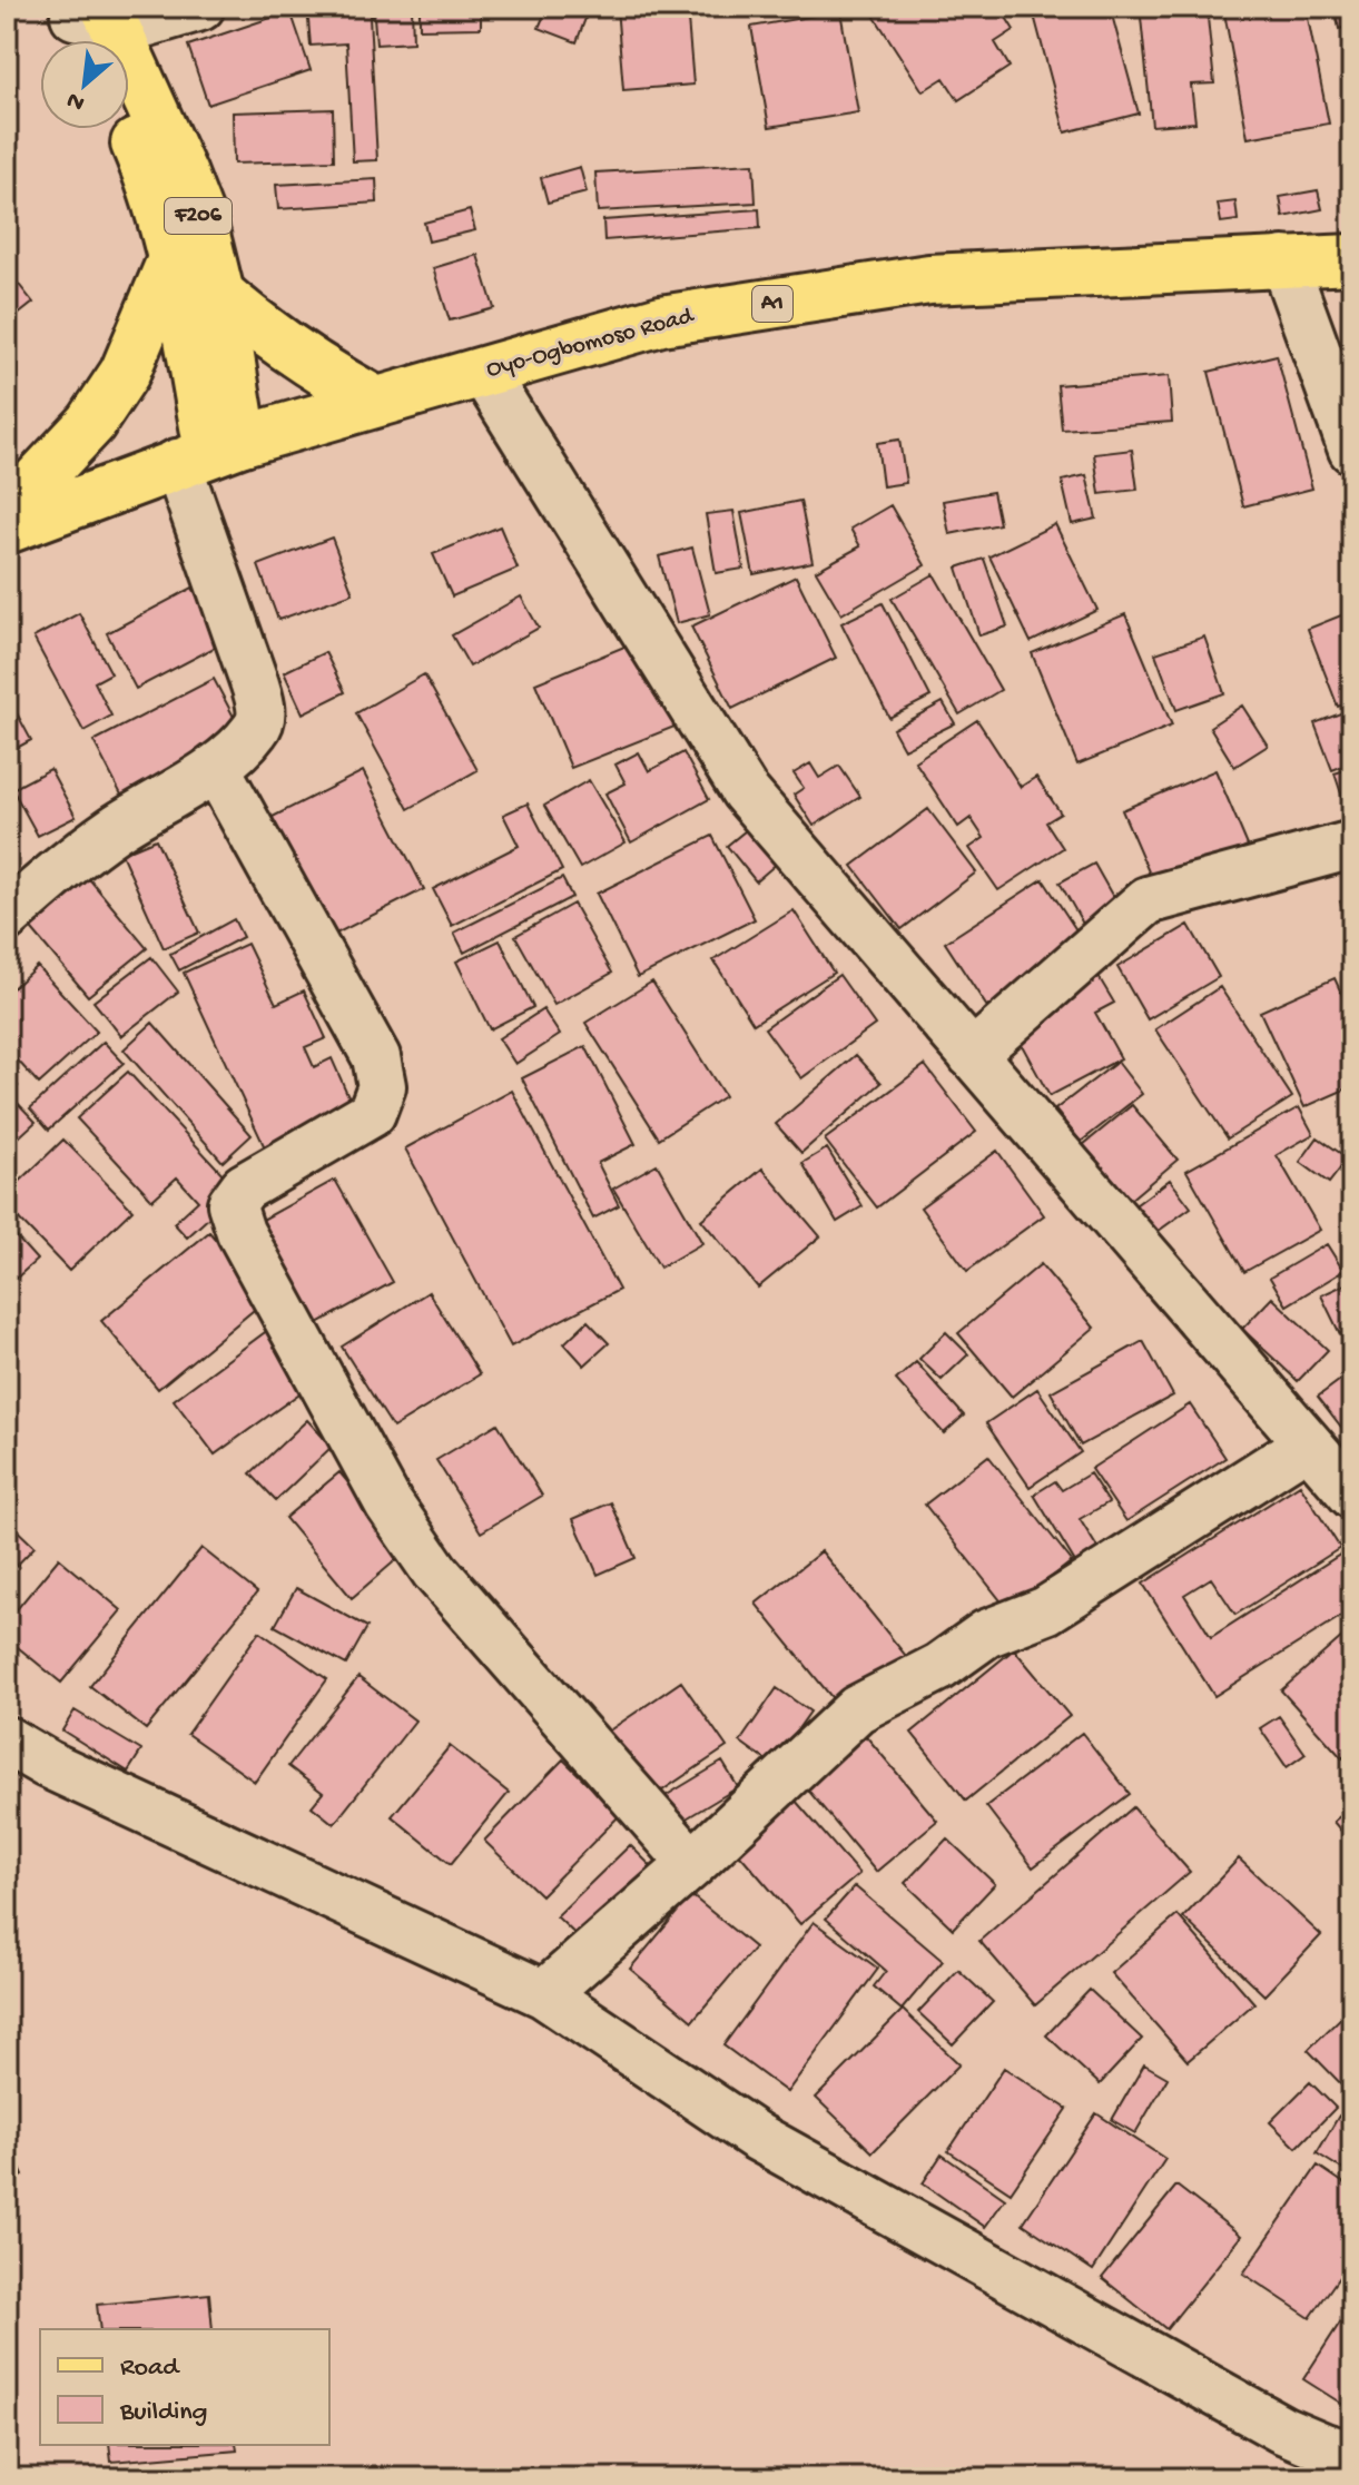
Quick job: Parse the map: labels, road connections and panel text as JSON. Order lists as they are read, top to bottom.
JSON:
{
  "streets": {
    "main road": ["F206", "A1", "Oyo-Ogbomoso Road"]
  },
  "crossings": [
    ["F206", "A1"],
    ["F206", "Oyo-Ogbomoso Road"],
    ["A1", "Oyo-Ogbomoso Road"]
  ],
  "legend": ["Road", "Building"],
  "north": "bottom left"
}
